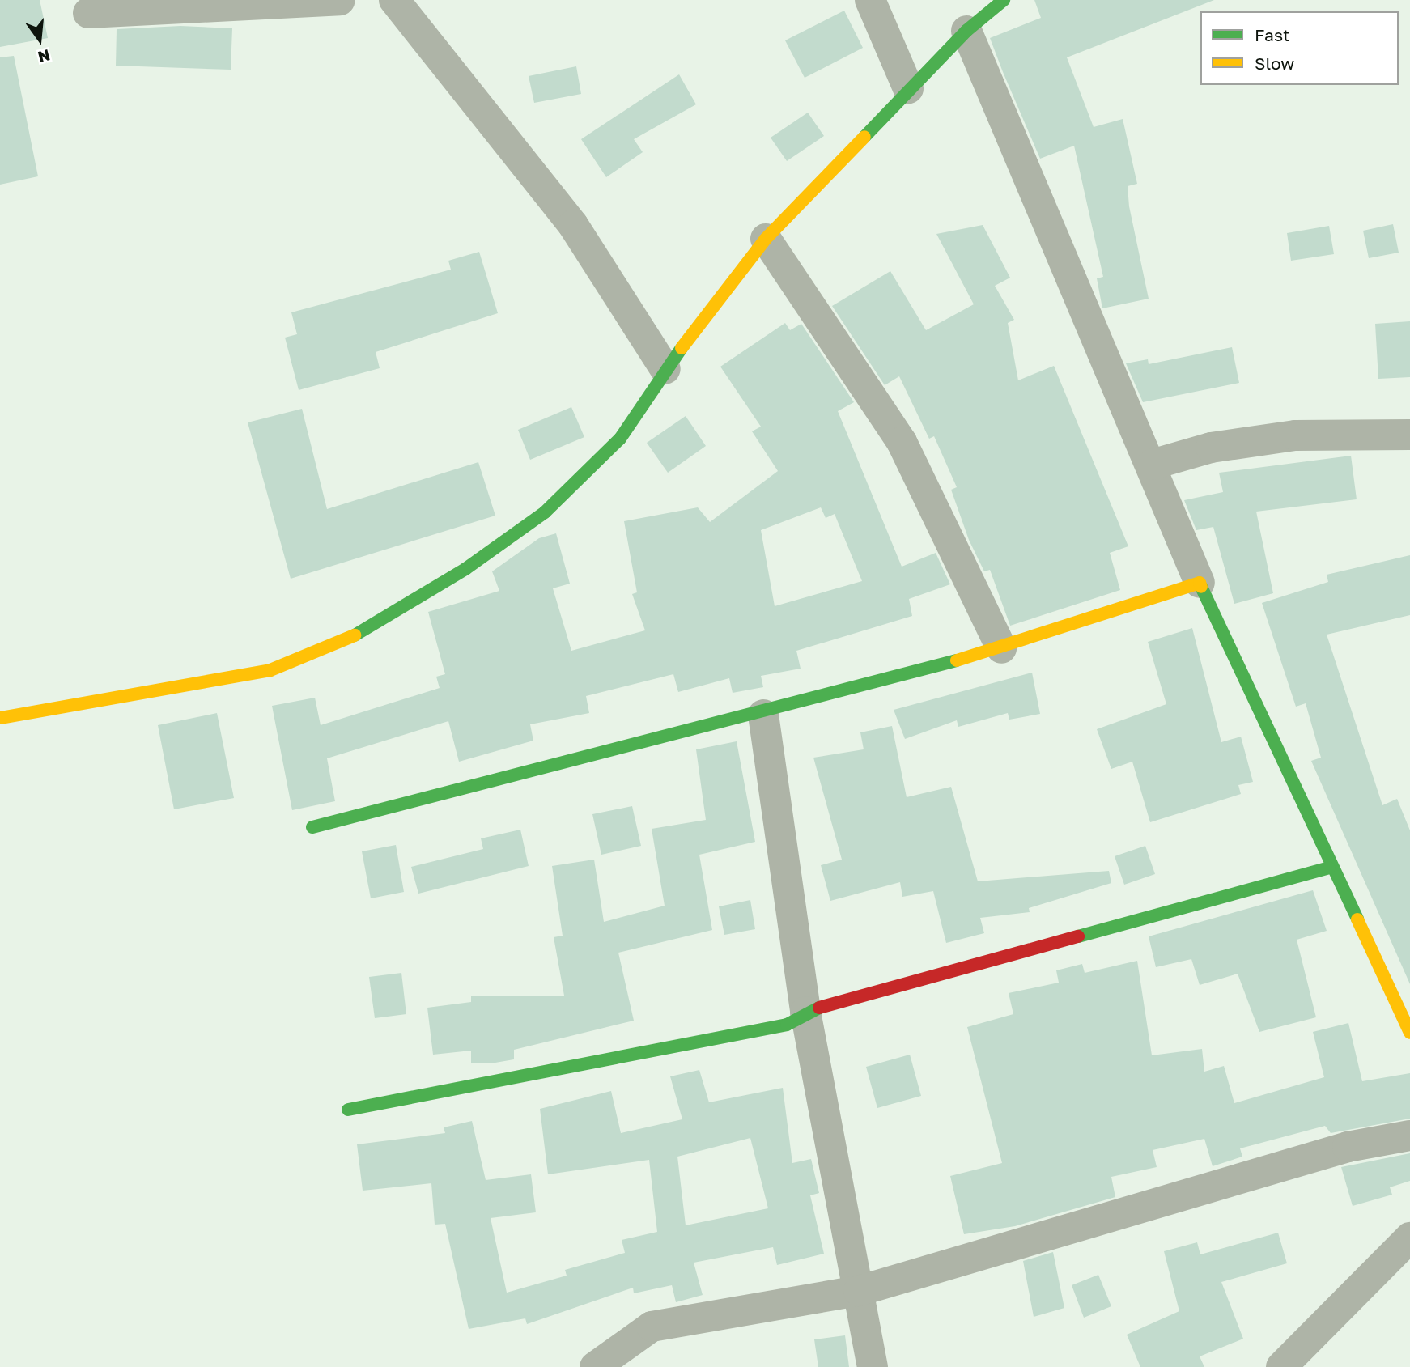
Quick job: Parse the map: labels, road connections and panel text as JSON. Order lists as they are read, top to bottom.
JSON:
{
  "legend": ["Fast", "Slow"],
  "north": "bottom"
}
